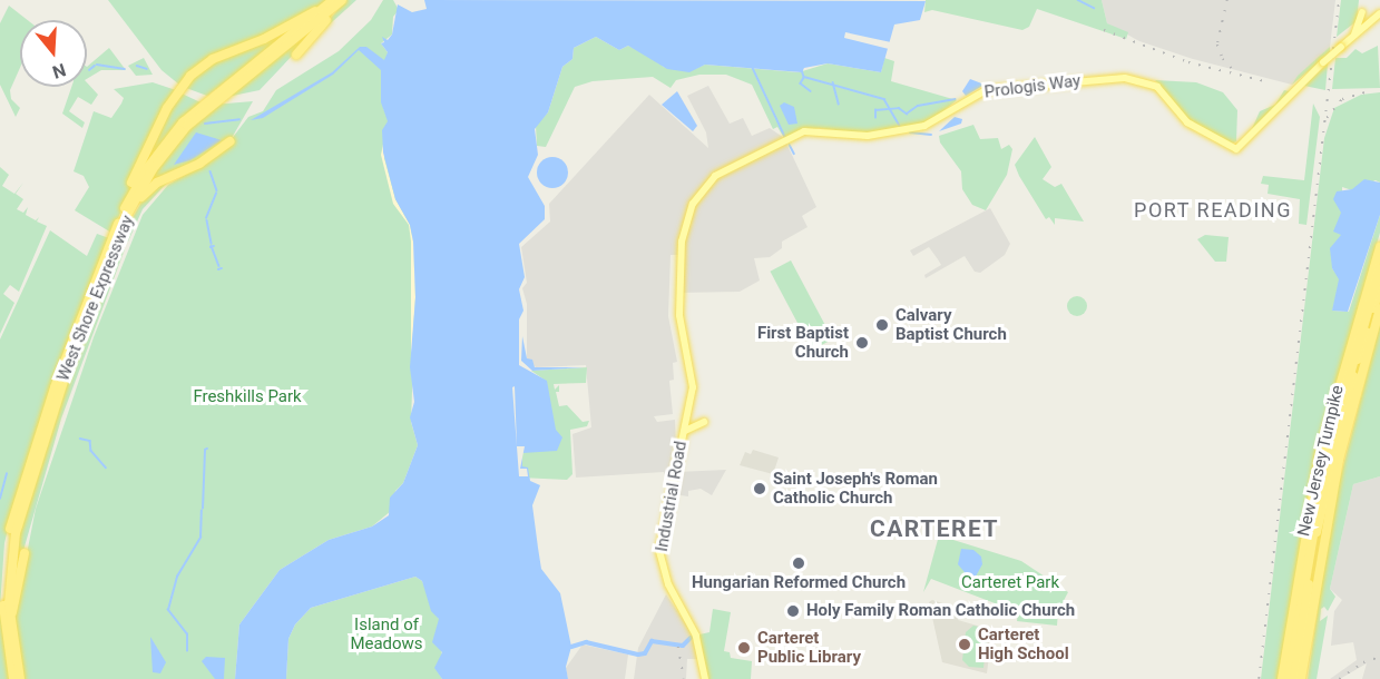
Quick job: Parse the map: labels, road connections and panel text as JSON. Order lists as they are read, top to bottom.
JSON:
{
  "streets": {
    "highway": ["West Shore Expressway", "New Jersey Turnpike"],
    "main road": ["Prologis Way", "Industrial Road"]
  },
  "crossings": [
    ["Prologis Way", "Industrial Road"]
  ],
  "districts": ["PORT READING", "CARTERET"],
  "parks": ["Freshkills Park", "Carteret Park", "Island of Meadows"],
  "places": [
    "Calvary Baptist Church",
    "First Baptist Church",
    "Saint Joseph's Roman Catholic Church",
    "Hungarian Reformed Church",
    "Holy Family Roman Catholic Church",
    "Carteret High School",
    "Carteret Public Library"
  ],
  "north": "bottom"
}
